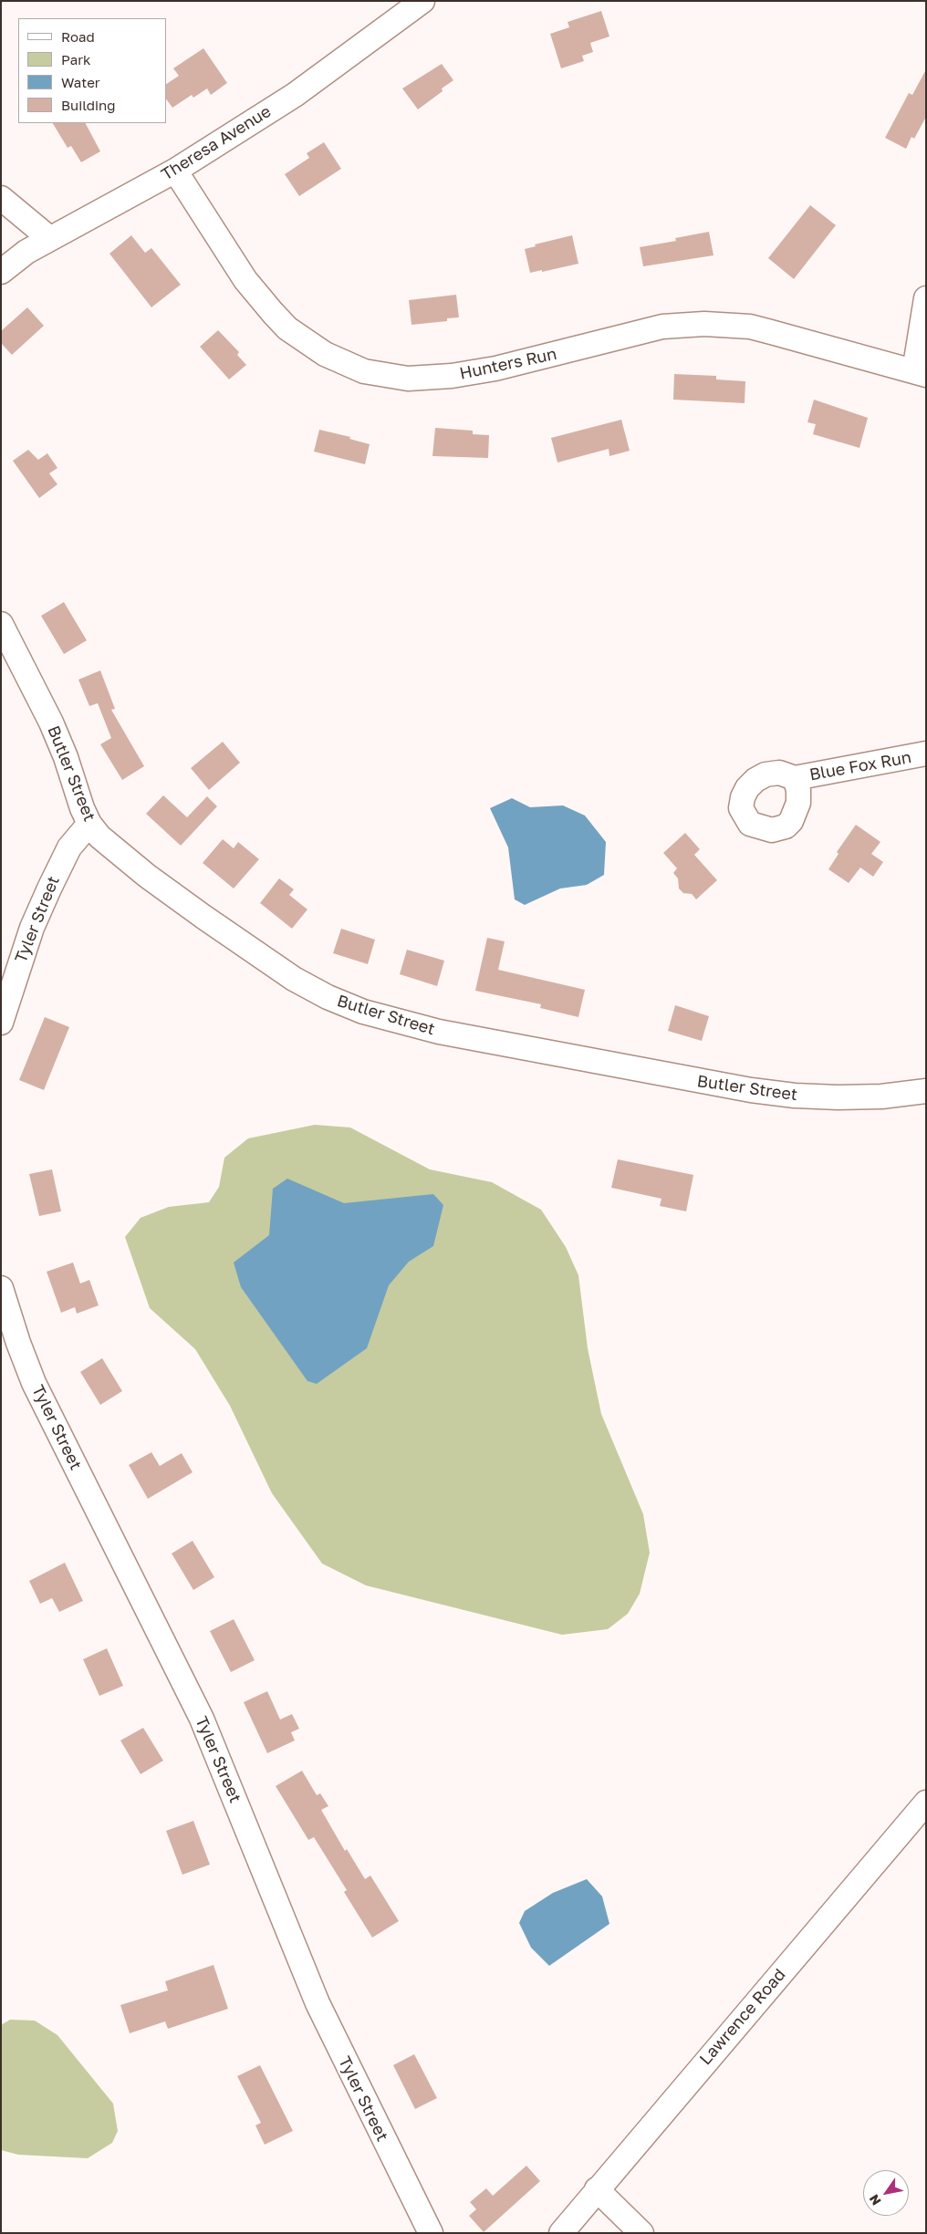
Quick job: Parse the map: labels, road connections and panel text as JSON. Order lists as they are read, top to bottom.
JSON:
{
  "streets": {
    "street": [
      "Theresa Avenue",
      "Hunters Run",
      "Blue Fox Run",
      "Butler Street",
      "Tyler Street",
      "Lawrence Road"
    ]
  },
  "crossings": [
    ["Theresa Avenue", "Hunters Run"],
    ["Butler Street", "Tyler Street"]
  ],
  "legend": [
    "Road",
    "Park",
    "Water",
    "Building"
  ],
  "north": "bottom left"
}
